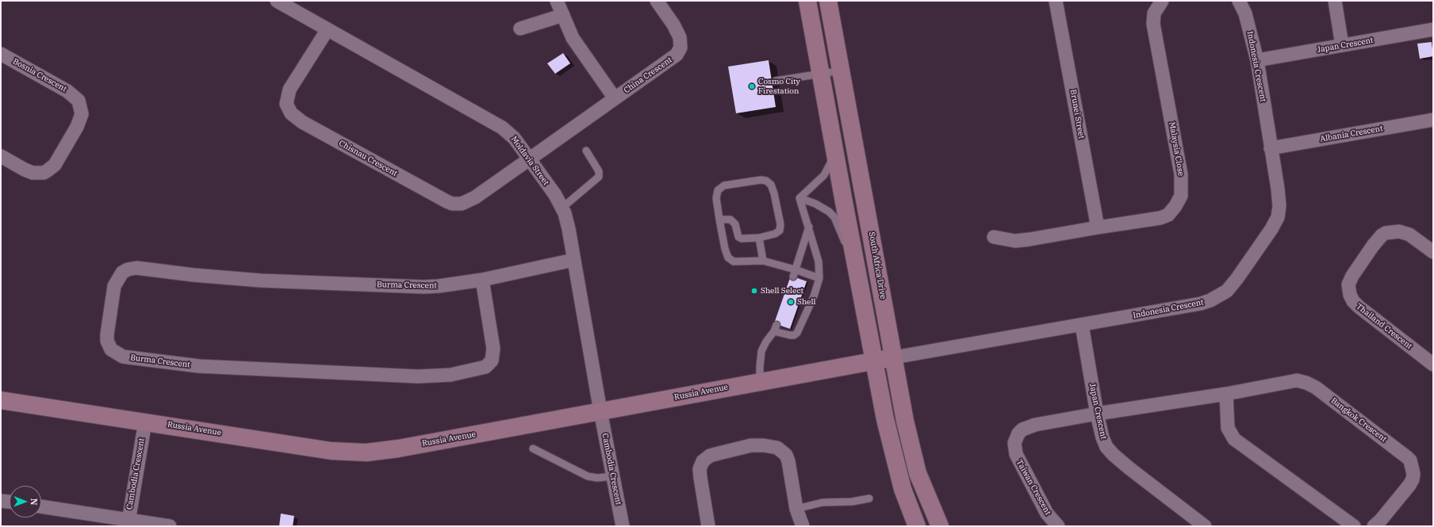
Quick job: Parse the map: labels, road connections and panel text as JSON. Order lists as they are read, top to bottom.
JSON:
{
  "streets": {
    "street": [
      "Japan Crescent",
      "Indonesia Crescent",
      "Bosnia Crescent",
      "China Crescent",
      "Brunei Street",
      "Albania Crescent",
      "Malaysia Close",
      "Chisnau Crescent",
      "Moldavia Street",
      "South Africa Drive",
      "Burma Crescent",
      "Thailand Crescent",
      "Russia Avenue",
      "Bangkok Crescent",
      "Cambodia Crescent",
      "Taiwan Crescent"
    ]
  },
  "crossings": [
    ["Japan Crescent", "Indonesia Crescent"],
    ["Japan Crescent", "Bangkok Crescent"],
    ["Japan Crescent", "Taiwan Crescent"],
    ["Indonesia Crescent", "Albania Crescent"],
    ["Indonesia Crescent", "South Africa Drive"],
    ["Indonesia Crescent", "Russia Avenue"],
    ["China Crescent", "Chisnau Crescent"],
    ["China Crescent", "Moldavia Street"],
    ["Brunei Street", "Malaysia Close"],
    ["Chisnau Crescent", "Moldavia Street"],
    ["Moldavia Street", "Burma Crescent"],
    ["Moldavia Street", "Russia Avenue"],
    ["Moldavia Street", "Cambodia Crescent"],
    ["South Africa Drive", "Russia Avenue"],
    ["Russia Avenue", "Cambodia Crescent"],
    ["Bangkok Crescent", "Taiwan Crescent"]
  ],
  "places": ["Cosmo City Firestation", "Shell Select", "Shell"],
  "north": "right"
}
